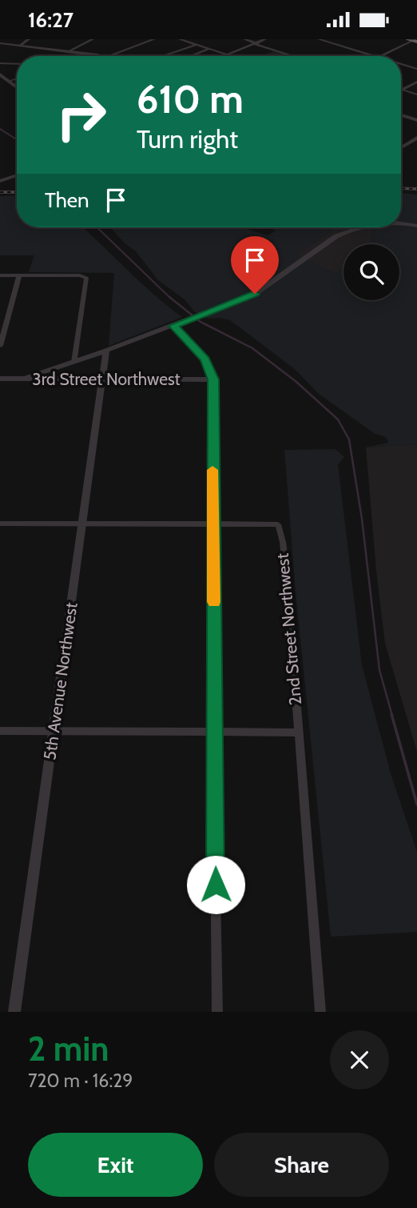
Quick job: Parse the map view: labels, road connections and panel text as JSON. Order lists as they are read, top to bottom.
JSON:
{
  "streets": {
    "street": ["3rd Street Northwest", "2nd Street Northwest", "5th Avenue Northwest"]
  },
  "crossings": [
    ["3rd Street Northwest", "5th Avenue Northwest"],
    ["2nd Street Northwest", "5th Avenue Northwest"]
  ],
  "page": {
    "status": "16:27",
    "turn": ["610 m", "Turn right"],
    "then": "Then",
    "heading": ["2 min", "720 m · 16:29"],
    "buttons": ["Exit", "Share"]
  }
}
